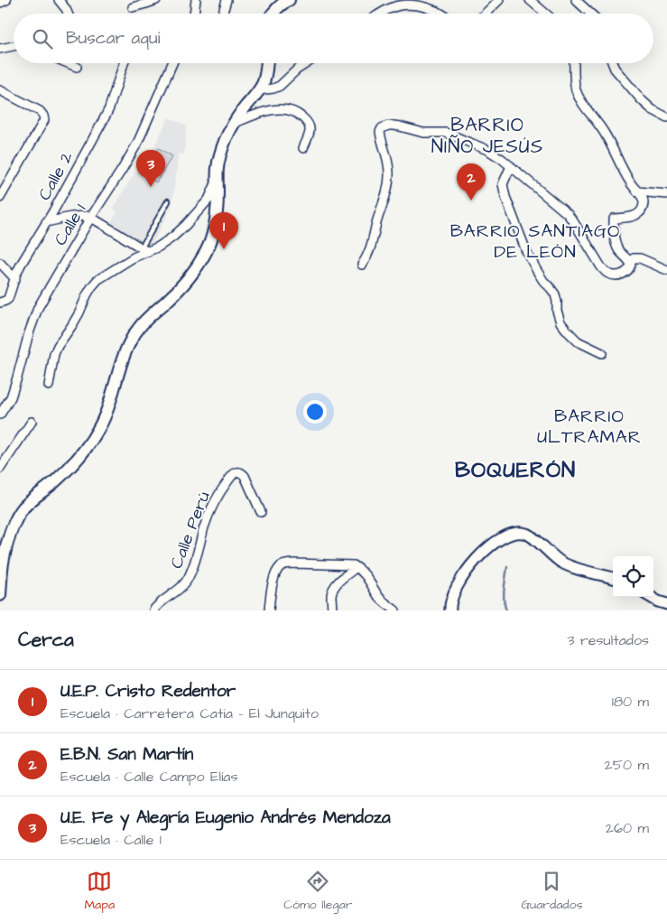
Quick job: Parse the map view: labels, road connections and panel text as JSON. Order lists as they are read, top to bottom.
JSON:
{
  "streets": {
    "street": ["Calle 2", "Calle 1", "Calle Perú"]
  },
  "districts": [
    "BARRIO NIÑO JESÚS",
    "BARRIO SANTIAGO DE LEÓN",
    "BARRIO ULTRAMAR",
    "BOQUERÓN"
  ],
  "page": {
    "search": "Buscar aquí",
    "pins": ["3", "2", "1"],
    "heading": ["Cerca", "3 resultados"],
    "list": [
      {
        "mark": "1",
        "name": "U.E.P. Cristo Redentor",
        "note": "Escuela · Carretera Catia - El Junquito",
        "value": "180 m"
      },
      {
        "mark": "2",
        "name": "E.B.N. San Martín",
        "note": "Escuela · Calle Campo Elías",
        "value": "250 m"
      },
      {
        "mark": "3",
        "name": "U.E. Fe y Alegría Eugenio Andrés Mendoza",
        "note": "Escuela · Calle 1",
        "value": "260 m"
      }
    ],
    "nav": ["Mapa", "Cómo llegar", "Guardados"]
  }
}
